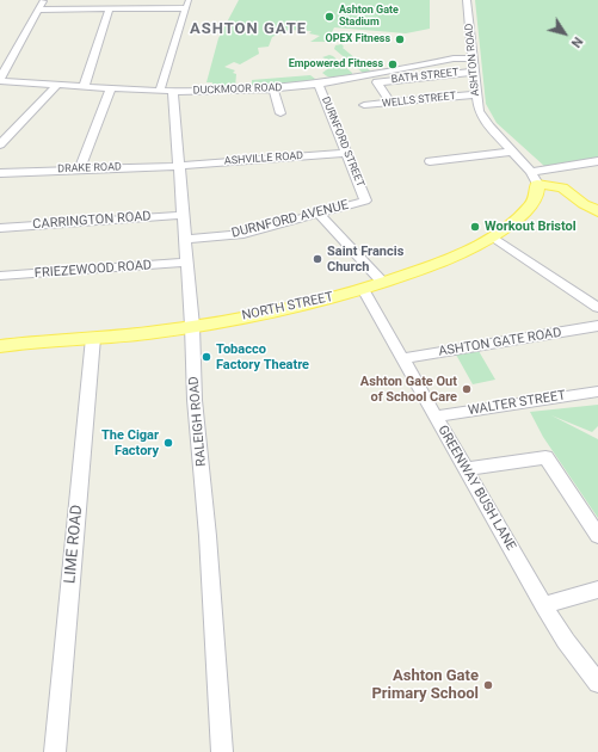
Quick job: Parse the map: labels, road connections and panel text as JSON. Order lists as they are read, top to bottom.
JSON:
{
  "streets": {
    "main road": ["NORTH STREET"],
    "street": [
      "ASHTON ROAD",
      "BATH STREET",
      "DUCKMOOR ROAD",
      "WELLS STREET",
      "DURNFORD STREET",
      "ASHVILLE ROAD",
      "DRAKE ROAD",
      "DURNFORD AVENUE",
      "CARRINGTON ROAD",
      "FRIEZEWOOD ROAD",
      "ASHTON GATE ROAD",
      "WALTER STREET",
      "RALEIGH ROAD",
      "GREENWAY BUSH LANE",
      "LIME ROAD"
    ]
  },
  "crossings": [
    ["ASHTON ROAD", "BATH STREET"],
    ["ASHTON ROAD", "DUCKMOOR ROAD"],
    ["ASHTON ROAD", "WELLS STREET"],
    ["ASHTON ROAD", "NORTH STREET"],
    ["BATH STREET", "WELLS STREET"],
    ["DUCKMOOR ROAD", "DURNFORD STREET"],
    ["DUCKMOOR ROAD", "RALEIGH ROAD"],
    ["DURNFORD STREET", "ASHVILLE ROAD"],
    ["DURNFORD STREET", "DURNFORD AVENUE"],
    ["ASHVILLE ROAD", "DRAKE ROAD"],
    ["ASHVILLE ROAD", "RALEIGH ROAD"],
    ["DRAKE ROAD", "RALEIGH ROAD"],
    ["DURNFORD AVENUE", "RALEIGH ROAD"],
    ["CARRINGTON ROAD", "RALEIGH ROAD"],
    ["FRIEZEWOOD ROAD", "RALEIGH ROAD"],
    ["NORTH STREET", "RALEIGH ROAD"],
    ["NORTH STREET", "GREENWAY BUSH LANE"],
    ["NORTH STREET", "LIME ROAD"],
    ["ASHTON GATE ROAD", "GREENWAY BUSH LANE"],
    ["WALTER STREET", "GREENWAY BUSH LANE"]
  ],
  "districts": ["ASHTON GATE"],
  "places": [
    "Ashton Gate Stadium",
    "OPEX Fitness",
    "Empowered Fitness",
    "Workout Bristol",
    "Saint Francis Church",
    "Tobacco Factory Theatre",
    "Ashton Gate Out of School Care",
    "The Cigar Factory",
    "Ashton Gate Primary School"
  ],
  "north": "bottom right"
}
